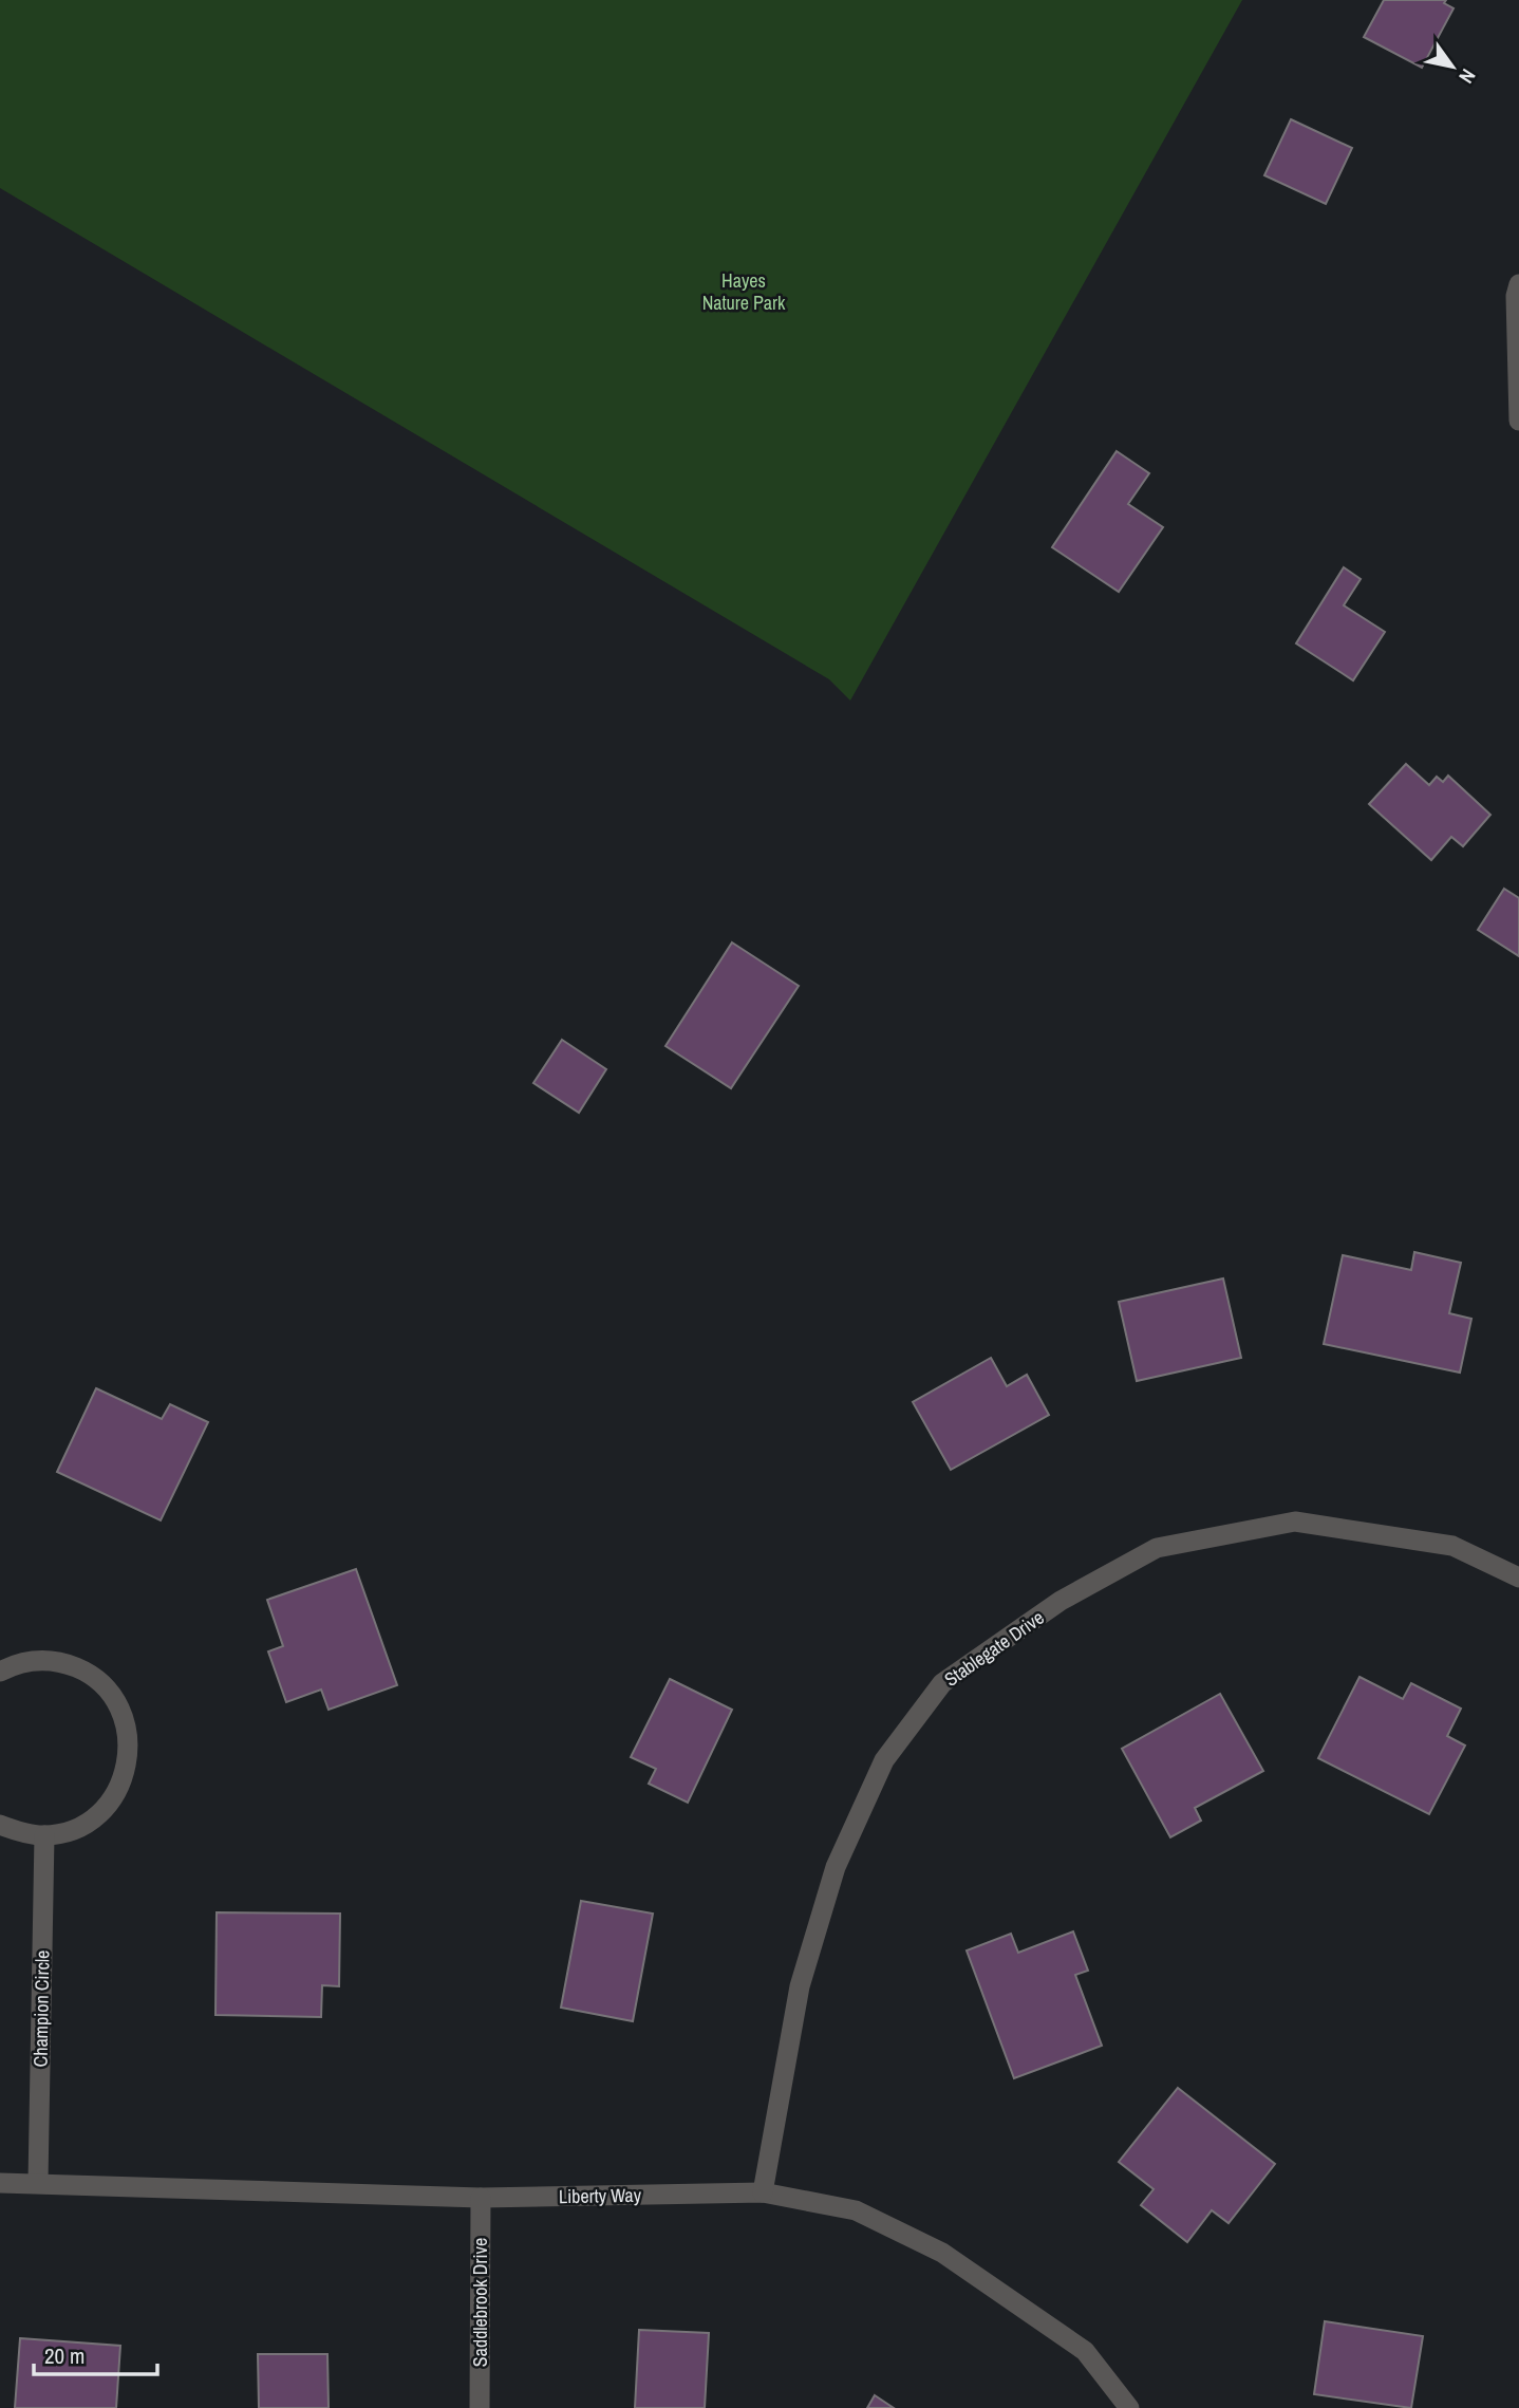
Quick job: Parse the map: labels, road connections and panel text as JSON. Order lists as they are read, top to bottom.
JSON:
{
  "streets": {
    "street": [
      "Stablegate Drive",
      "Champion Circle",
      "Liberty Way",
      "Saddlebrook Drive"
    ]
  },
  "crossings": [
    ["Stablegate Drive", "Liberty Way"],
    ["Champion Circle", "Liberty Way"],
    ["Liberty Way", "Saddlebrook Drive"]
  ],
  "parks": ["Hayes Nature Park"],
  "scale_bar": "20 m",
  "north": "bottom right"
}
